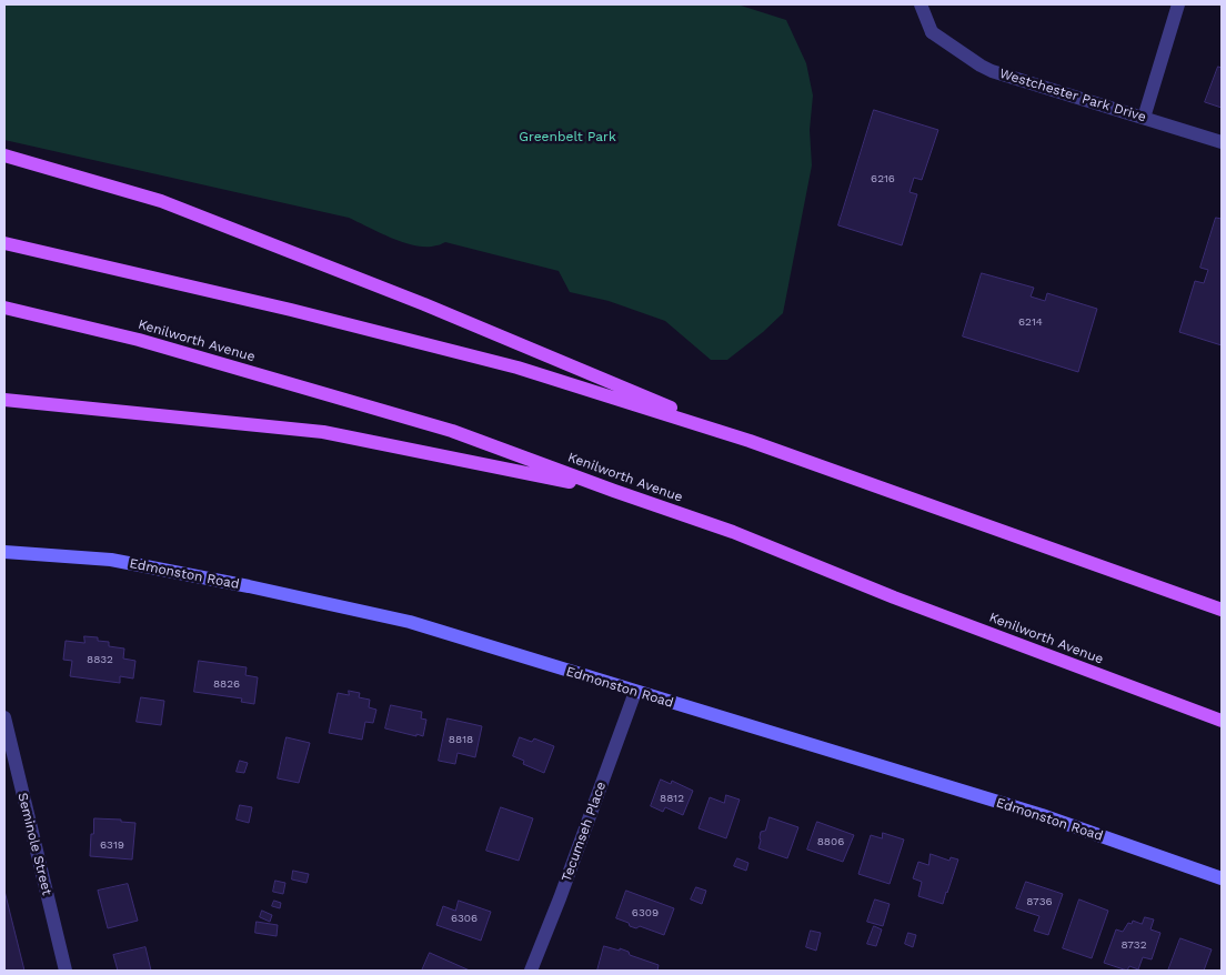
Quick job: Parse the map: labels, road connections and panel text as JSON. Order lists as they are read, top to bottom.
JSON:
{
  "streets": {
    "main road": ["Kenilworth Avenue"],
    "street": [
      "Westchester Park Drive",
      "Edmonston Road",
      "Tecumseh Place",
      "Seminole Street"
    ]
  },
  "crossings": [
    ["Edmonston Road", "Tecumseh Place"]
  ],
  "parks": ["Greenbelt Park"],
  "house_numbers": [
    "6216",
    "6214",
    "8832",
    "8826",
    "8818",
    "8812",
    "8806",
    "6319",
    "8736",
    "6309",
    "6306",
    "8732"
  ]
}
